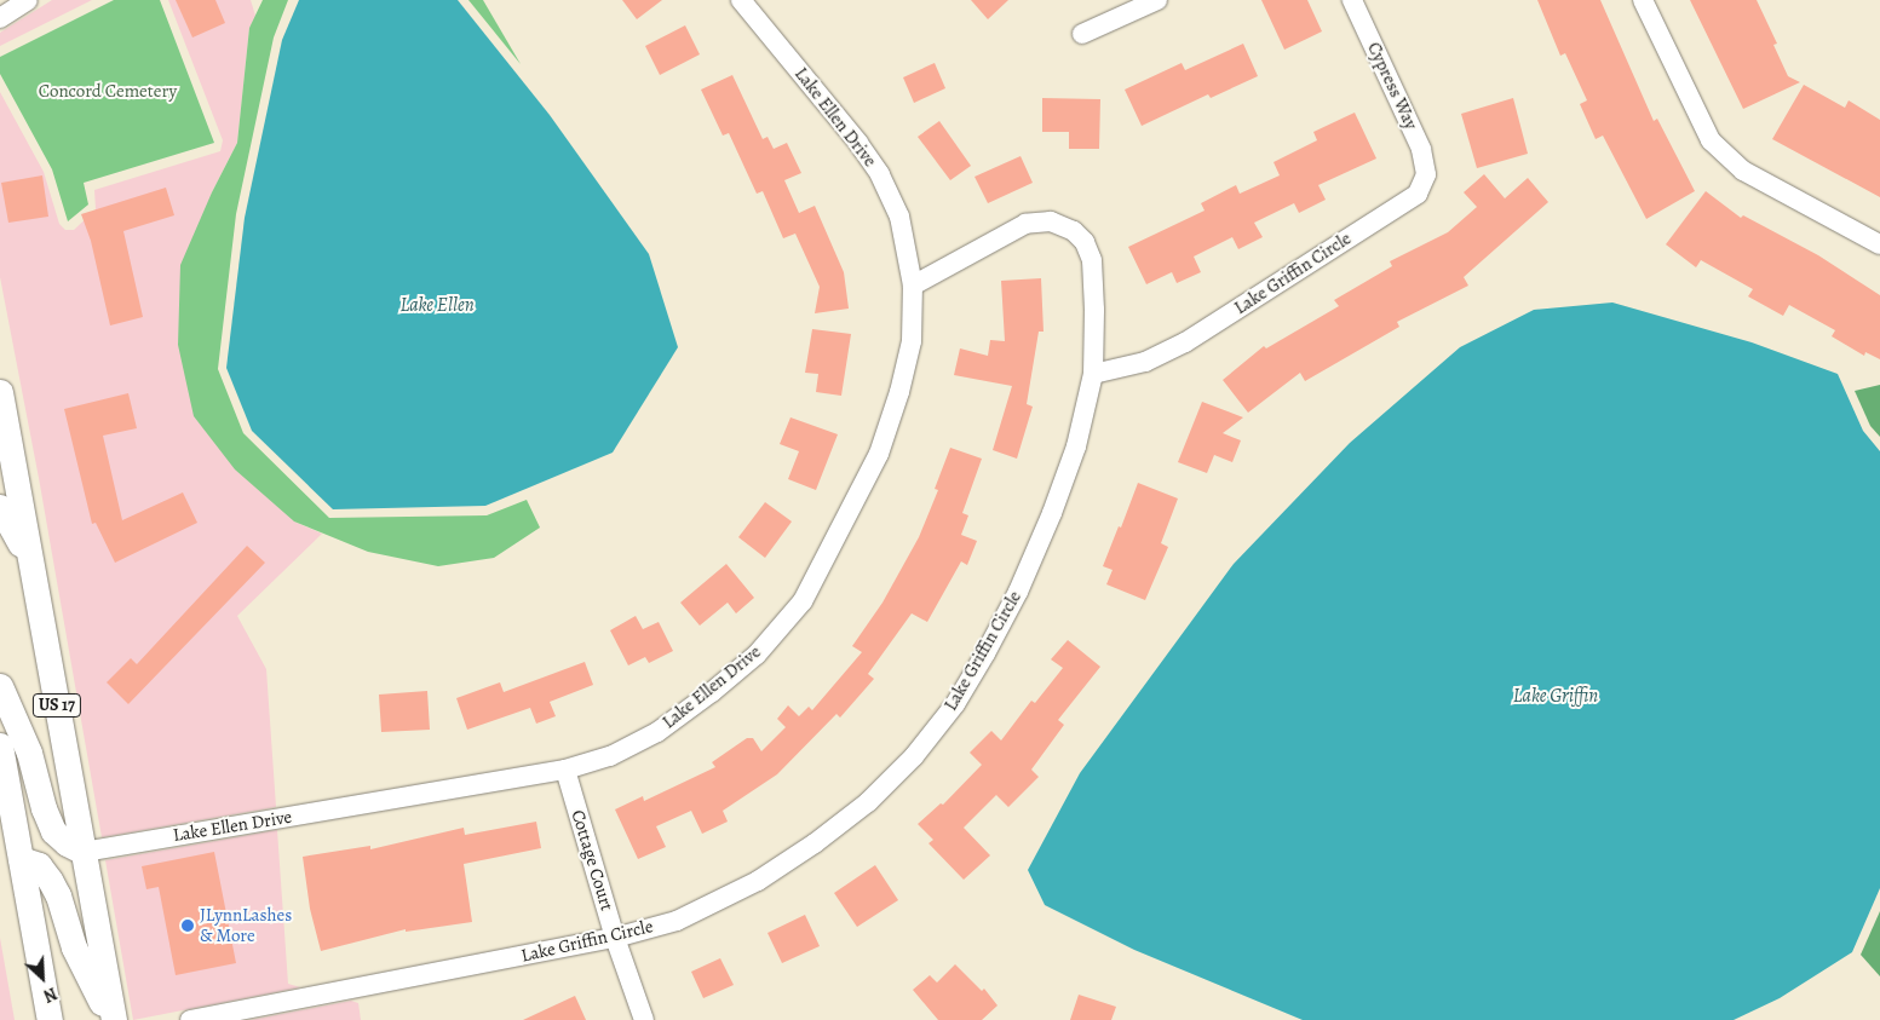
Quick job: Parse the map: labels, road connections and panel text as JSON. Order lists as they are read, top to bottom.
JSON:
{
  "streets": {
    "main road": ["US 17"],
    "street": [
      "Cypress Way",
      "Lake Ellen Drive",
      "Lake Griffin Circle",
      "Cottage Court"
    ]
  },
  "crossings": [
    ["Cypress Way", "Lake Griffin Circle"],
    ["Lake Ellen Drive", "US 17"],
    ["Lake Ellen Drive", "Cottage Court"],
    ["Lake Griffin Circle", "Cottage Court"]
  ],
  "water": ["Lake Ellen", "Lake Griffin"],
  "parks": ["Concord Cemetery"],
  "places": ["JLynnLashes & More"],
  "north": "bottom right"
}
